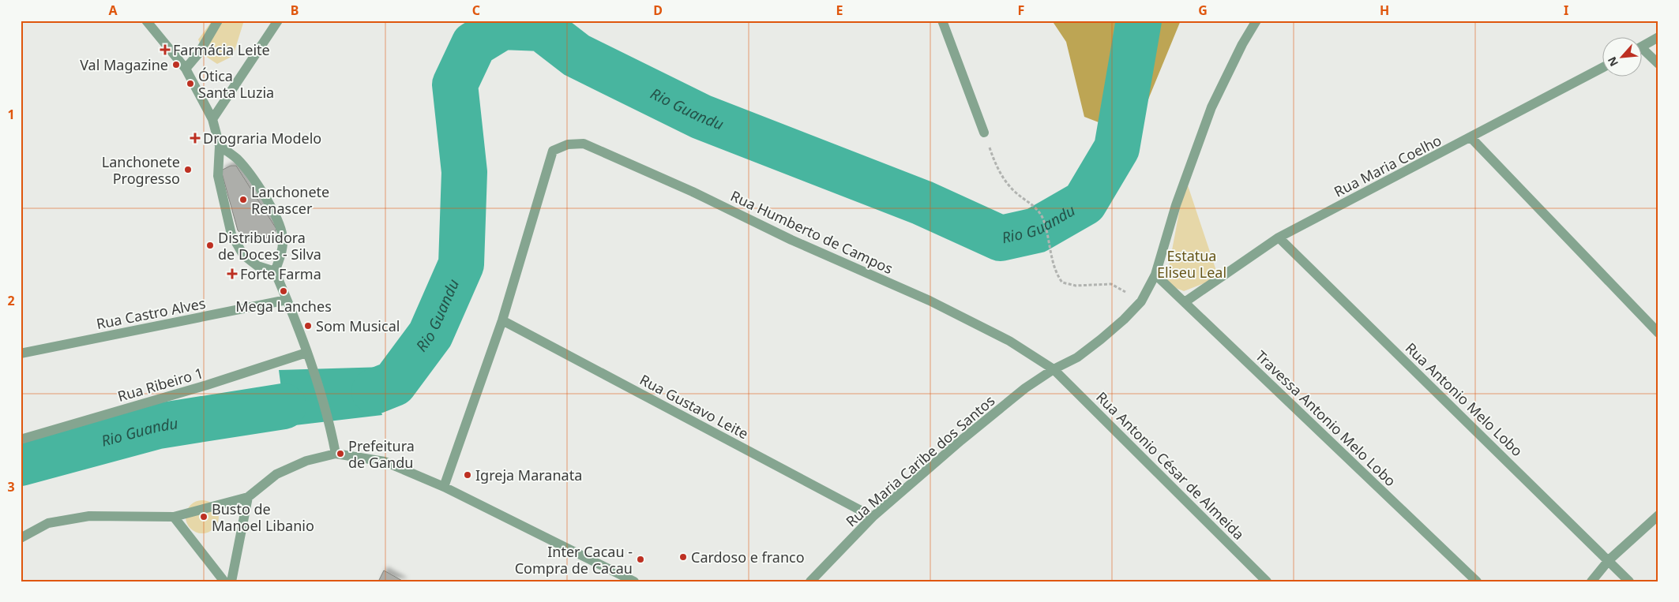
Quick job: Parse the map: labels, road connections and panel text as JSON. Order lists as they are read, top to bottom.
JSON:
{
  "streets": {
    "street": [
      "Rua Maria Coelho",
      "Rua Humberto de Campos",
      "Rua Castro Alves",
      "Rua Ribeiro 1",
      "Rua Antonio Melo Lobo",
      "Rua Gustavo Leite",
      "Travessa Antonio Melo Lobo",
      "Rua Maria Caribe dos Santos",
      "Rua Antonio César de Almeida"
    ]
  },
  "crossings": [
    ["Rua Maria Coelho", "Rua Antonio Melo Lobo"],
    ["Rua Maria Coelho", "Travessa Antonio Melo Lobo"],
    ["Rua Humberto de Campos", "Rua Gustavo Leite"],
    ["Rua Humberto de Campos", "Rua Maria Caribe dos Santos"],
    ["Rua Humberto de Campos", "Rua Antonio César de Almeida"],
    ["Rua Gustavo Leite", "Rua Maria Caribe dos Santos"],
    ["Travessa Antonio Melo Lobo", "Rua Maria Caribe dos Santos"],
    ["Rua Maria Caribe dos Santos", "Rua Antonio César de Almeida"]
  ],
  "water": ["Rio Guandu"],
  "parks": ["Estatua Eliseu Leal"],
  "places": {
    "health": ["Farmácia Leite", "Drograria Modelo", "Forte Farma"],
    "other": [
      "Val Magazine",
      "Ótica Santa Luzia",
      "Lanchonete Progresso",
      "Lanchonete Renascer",
      "Distribuidora de Doces - Silva",
      "Mega Lanches",
      "Som Musical",
      "Prefeitura de Gandu",
      "Igreja Maranata",
      "Busto de Manoel Libanio",
      "Cardoso e franco",
      "Inter Cacau - Compra de Cacau"
    ]
  },
  "north": "bottom left",
  "grid": {
    "columns": [
      "A",
      "B",
      "C",
      "D",
      "E",
      "F",
      "G",
      "H",
      "I"
    ],
    "rows": ["1", "2", "3"]
  }
}
